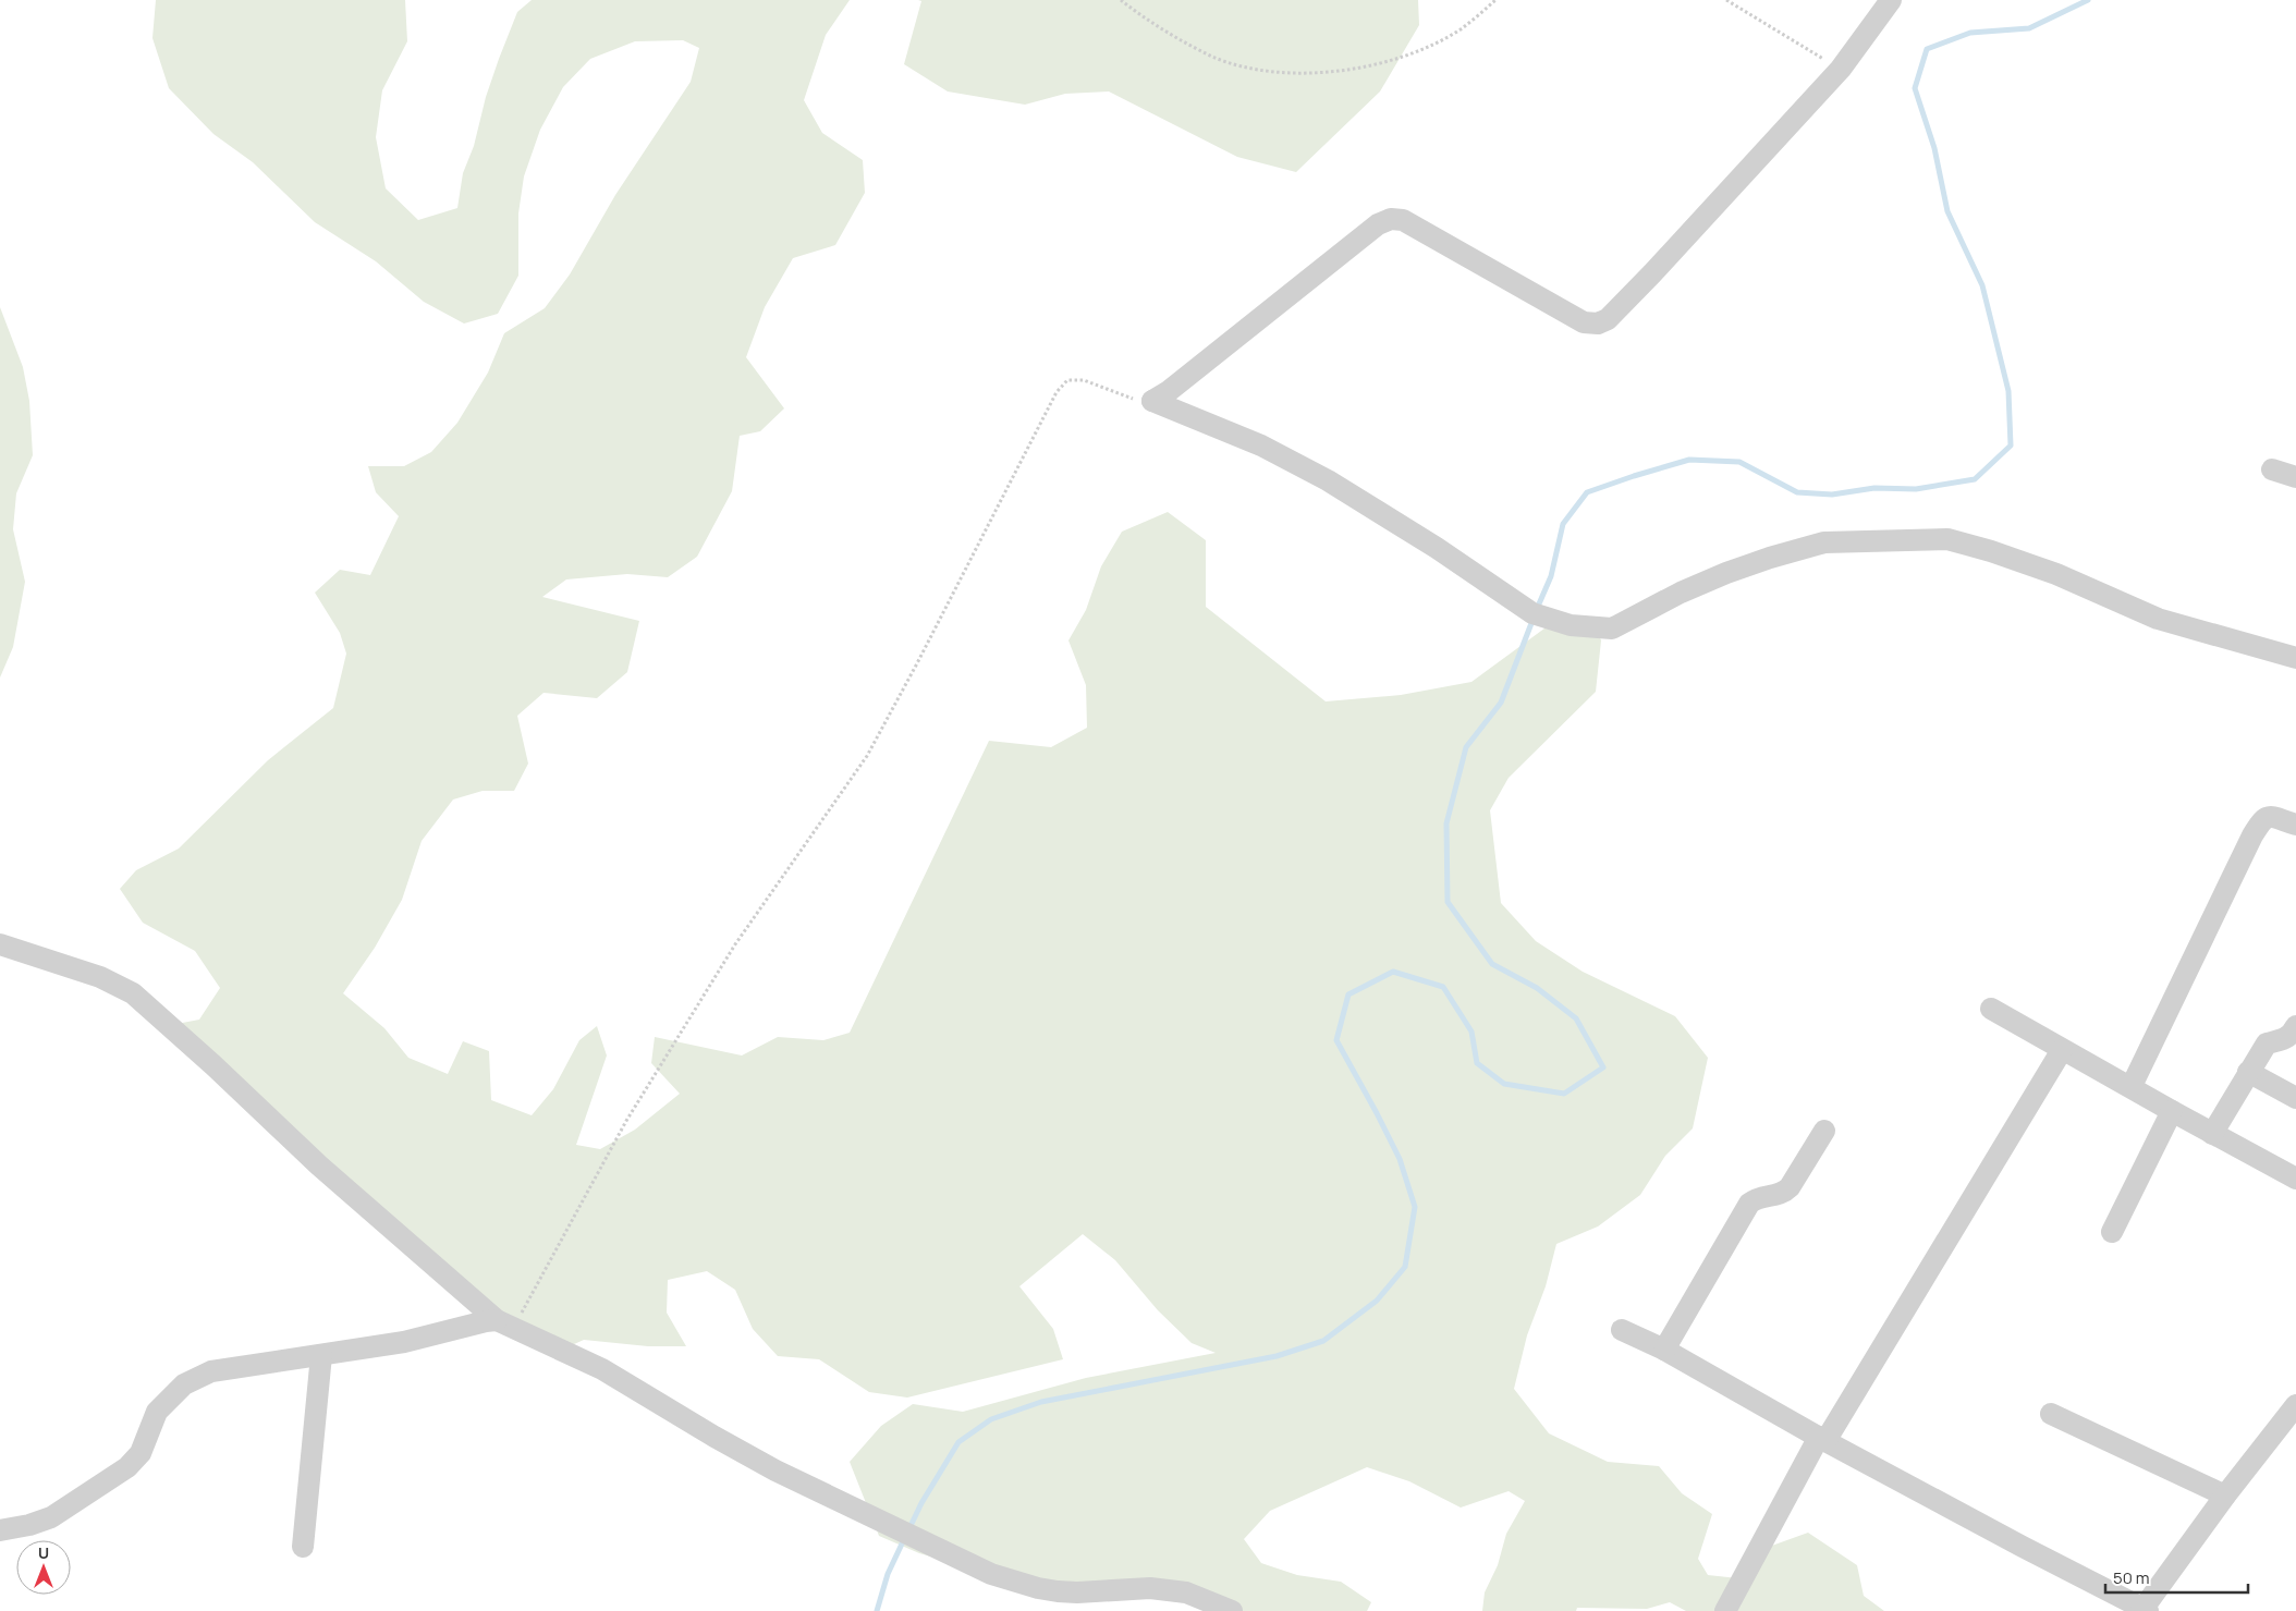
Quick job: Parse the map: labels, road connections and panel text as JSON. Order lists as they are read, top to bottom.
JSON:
{
  "scale_bar": "50 m",
  "north": "top"
}
